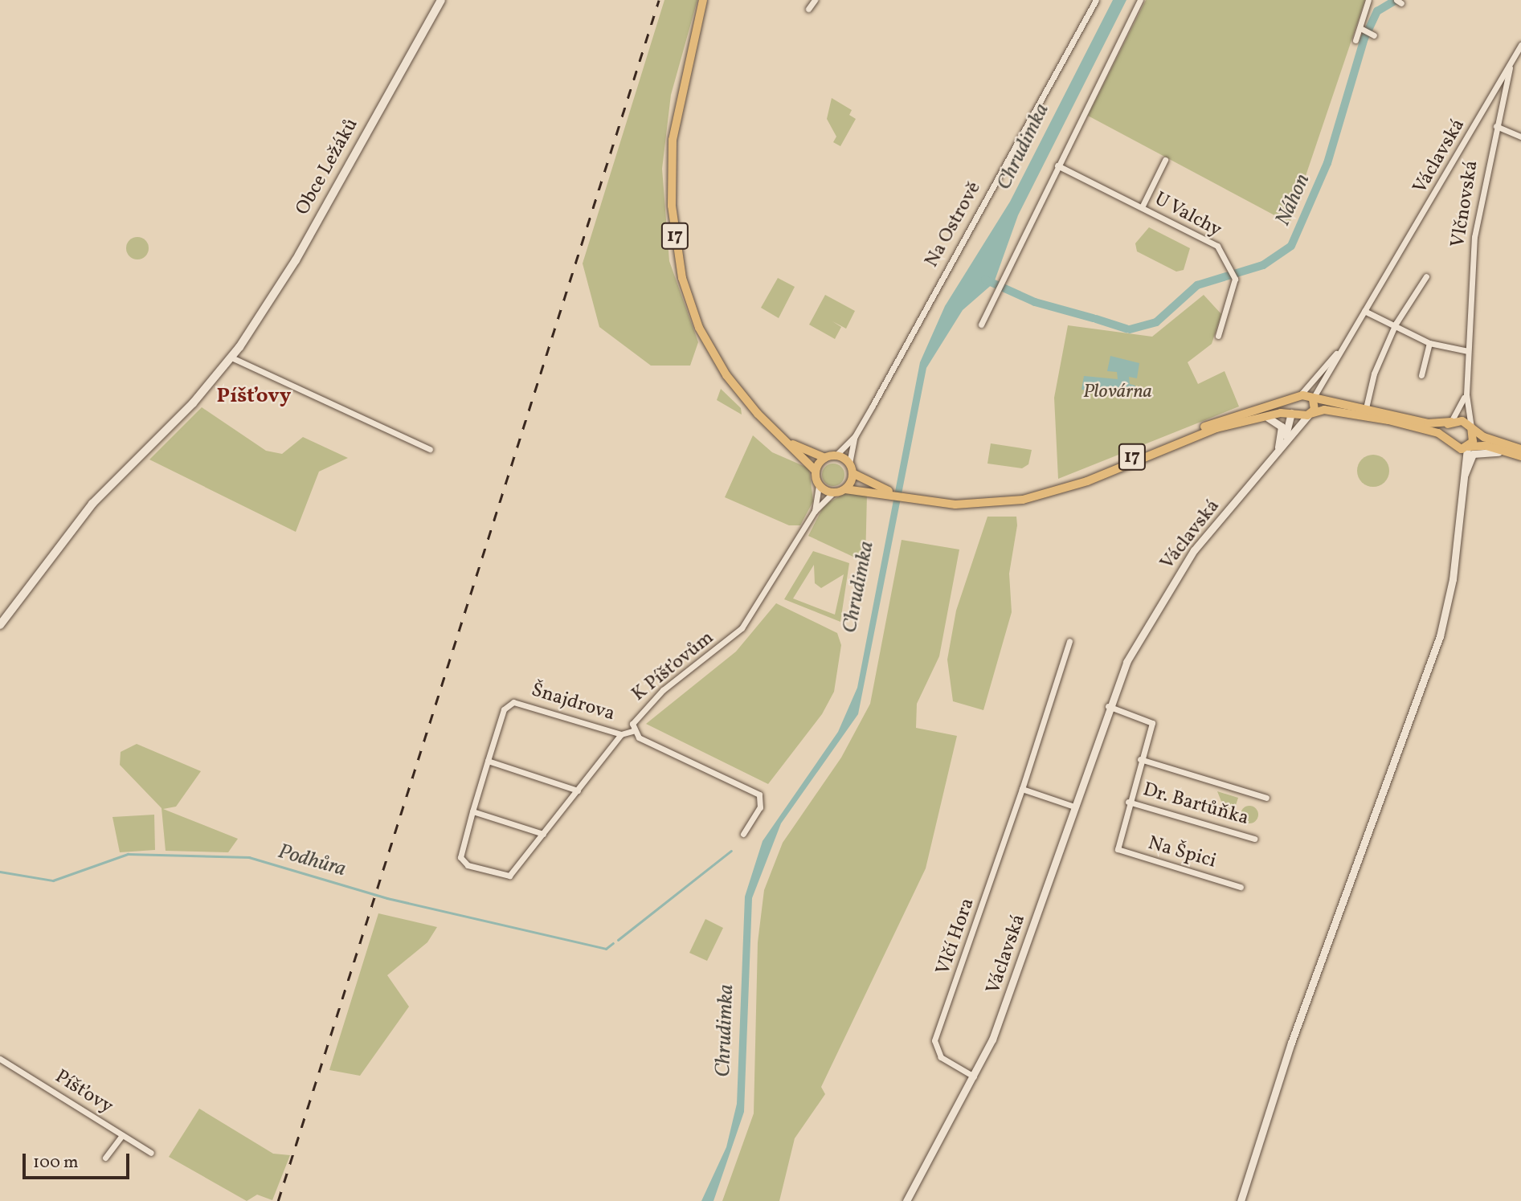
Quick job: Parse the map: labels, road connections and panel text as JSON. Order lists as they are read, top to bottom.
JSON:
{
  "streets": {
    "main road": ["Obce Ležáků", "17"],
    "street": [
      "Václavská",
      "Vlčnovská",
      "U Valchy",
      "Na Ostrově",
      "K Píšťovům",
      "Šnajdrova",
      "Dr. Bartůňka",
      "Na Špici",
      "Vlčí Hora",
      "Píšťovy"
    ]
  },
  "crossings": [
    ["Václavská", "Vlčnovská"],
    ["Václavská", "17"],
    ["Václavská", "Vlčí Hora"],
    ["Na Ostrově", "17"],
    ["K Píšťovům", "Šnajdrova"],
    ["Dr. Bartůňka", "Na Špici"]
  ],
  "districts": ["Píšťovy"],
  "water": ["Chrudimka", "Náhon", "Podhůra"],
  "parks": ["Plovárna"],
  "scale_bar": "100 m"
}
